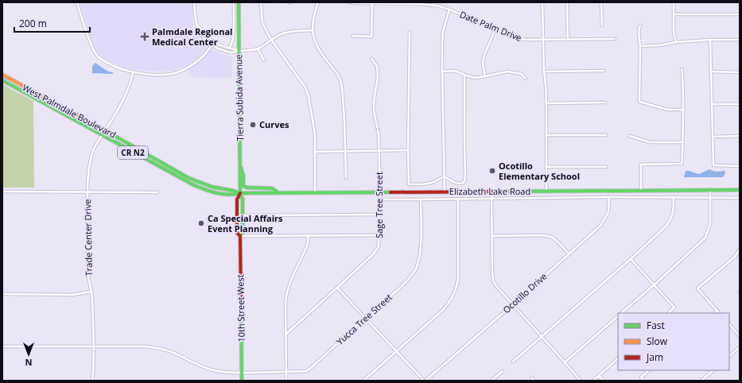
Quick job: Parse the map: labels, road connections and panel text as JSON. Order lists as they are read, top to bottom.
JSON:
{
  "streets": {
    "main road": [
      "Tierra Subida Avenue",
      "West Palmdale Boulevard",
      "CR N2",
      "Elizabeth Lake Road",
      "10th Street West"
    ],
    "street": [
      "Date Palm Drive",
      "Sage Tree Street",
      "Trade Center Drive",
      "Ocotillo Drive",
      "Yucca Tree Street"
    ]
  },
  "crossings": [
    ["Tierra Subida Avenue", "West Palmdale Boulevard"],
    ["Tierra Subida Avenue", "Elizabeth Lake Road"],
    ["Tierra Subida Avenue", "10th Street West"],
    ["West Palmdale Boulevard", "Elizabeth Lake Road"],
    ["West Palmdale Boulevard", "Trade Center Drive"],
    ["West Palmdale Boulevard", "10th Street West"],
    ["Elizabeth Lake Road", "Sage Tree Street"],
    ["Elizabeth Lake Road", "10th Street West"],
    ["Trade Center Drive", "Yucca Tree Street"],
    ["10th Street West", "Yucca Tree Street"]
  ],
  "places": {
    "health": ["Palmdale Regional Medical Center"],
    "other": ["Curves", "Ocotillo Elementary School", "Ca Special Affairs Event Planning"]
  },
  "legend": ["Fast", "Slow", "Jam"],
  "scale_bar": "200 m",
  "north": "bottom"
}
